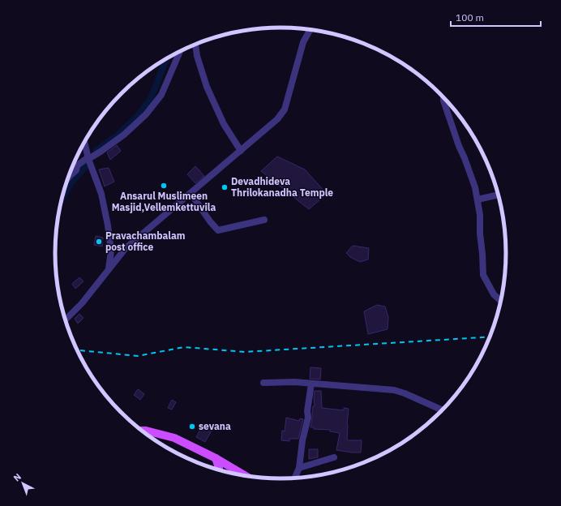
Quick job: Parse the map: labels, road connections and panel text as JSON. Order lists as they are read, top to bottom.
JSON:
{
  "places": [
    "Ansarul Muslimeen Masjid,Vellemkettuvila",
    "Devadhideva Thrilokanadha Temple",
    "Pravachambalam post office",
    "sevana"
  ],
  "scale_bar": "100 m",
  "north": "top left"
}
